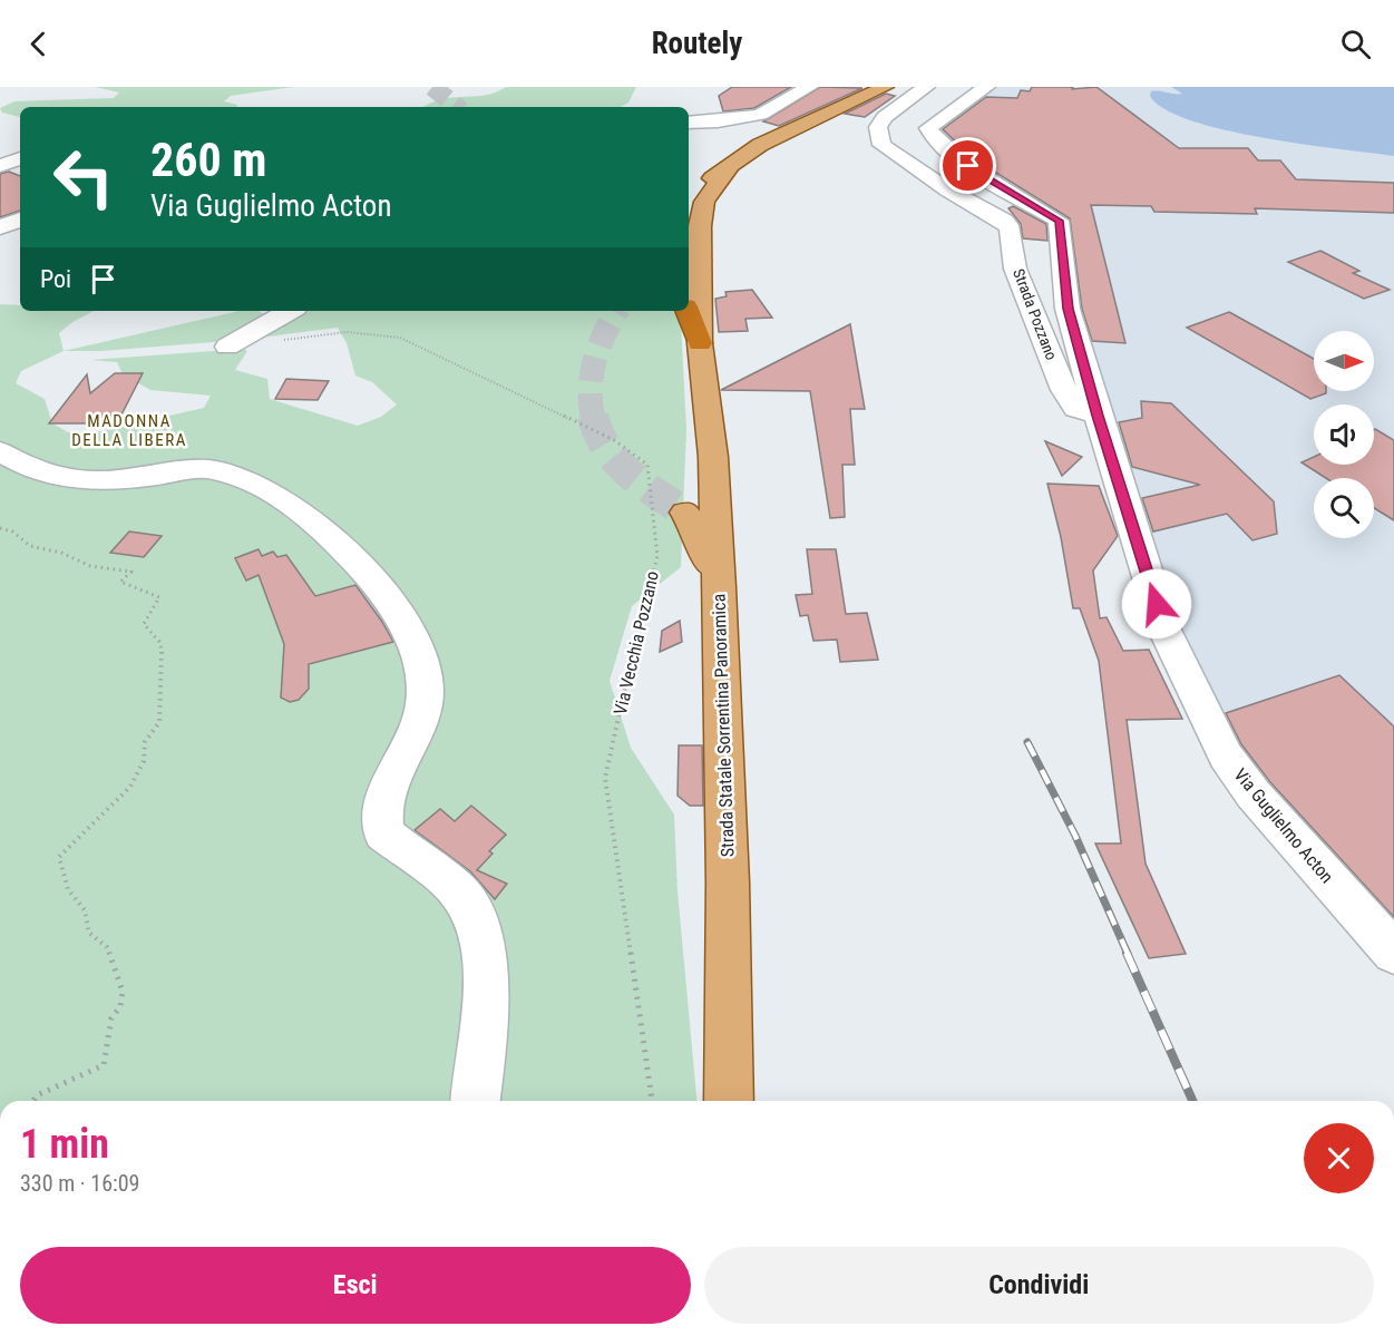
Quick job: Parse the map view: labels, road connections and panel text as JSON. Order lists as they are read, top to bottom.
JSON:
{
  "streets": {
    "main road": ["Strada Statale Sorrentina Panoramica"],
    "street": ["Strada Pozzano", "Via Guglielmo Acton"],
    "path": ["Via Vecchia Pozzano"]
  },
  "crossings": [
    ["Strada Pozzano", "Via Guglielmo Acton"]
  ],
  "districts": ["MADONNA DELLA LIBERA"],
  "north": "right",
  "page": {
    "header": "Routely",
    "turn": ["260 m", "Via Guglielmo Acton"],
    "then": "Poi",
    "heading": ["1 min", "330 m · 16:09"],
    "buttons": ["Esci", "Condividi"]
  }
}
